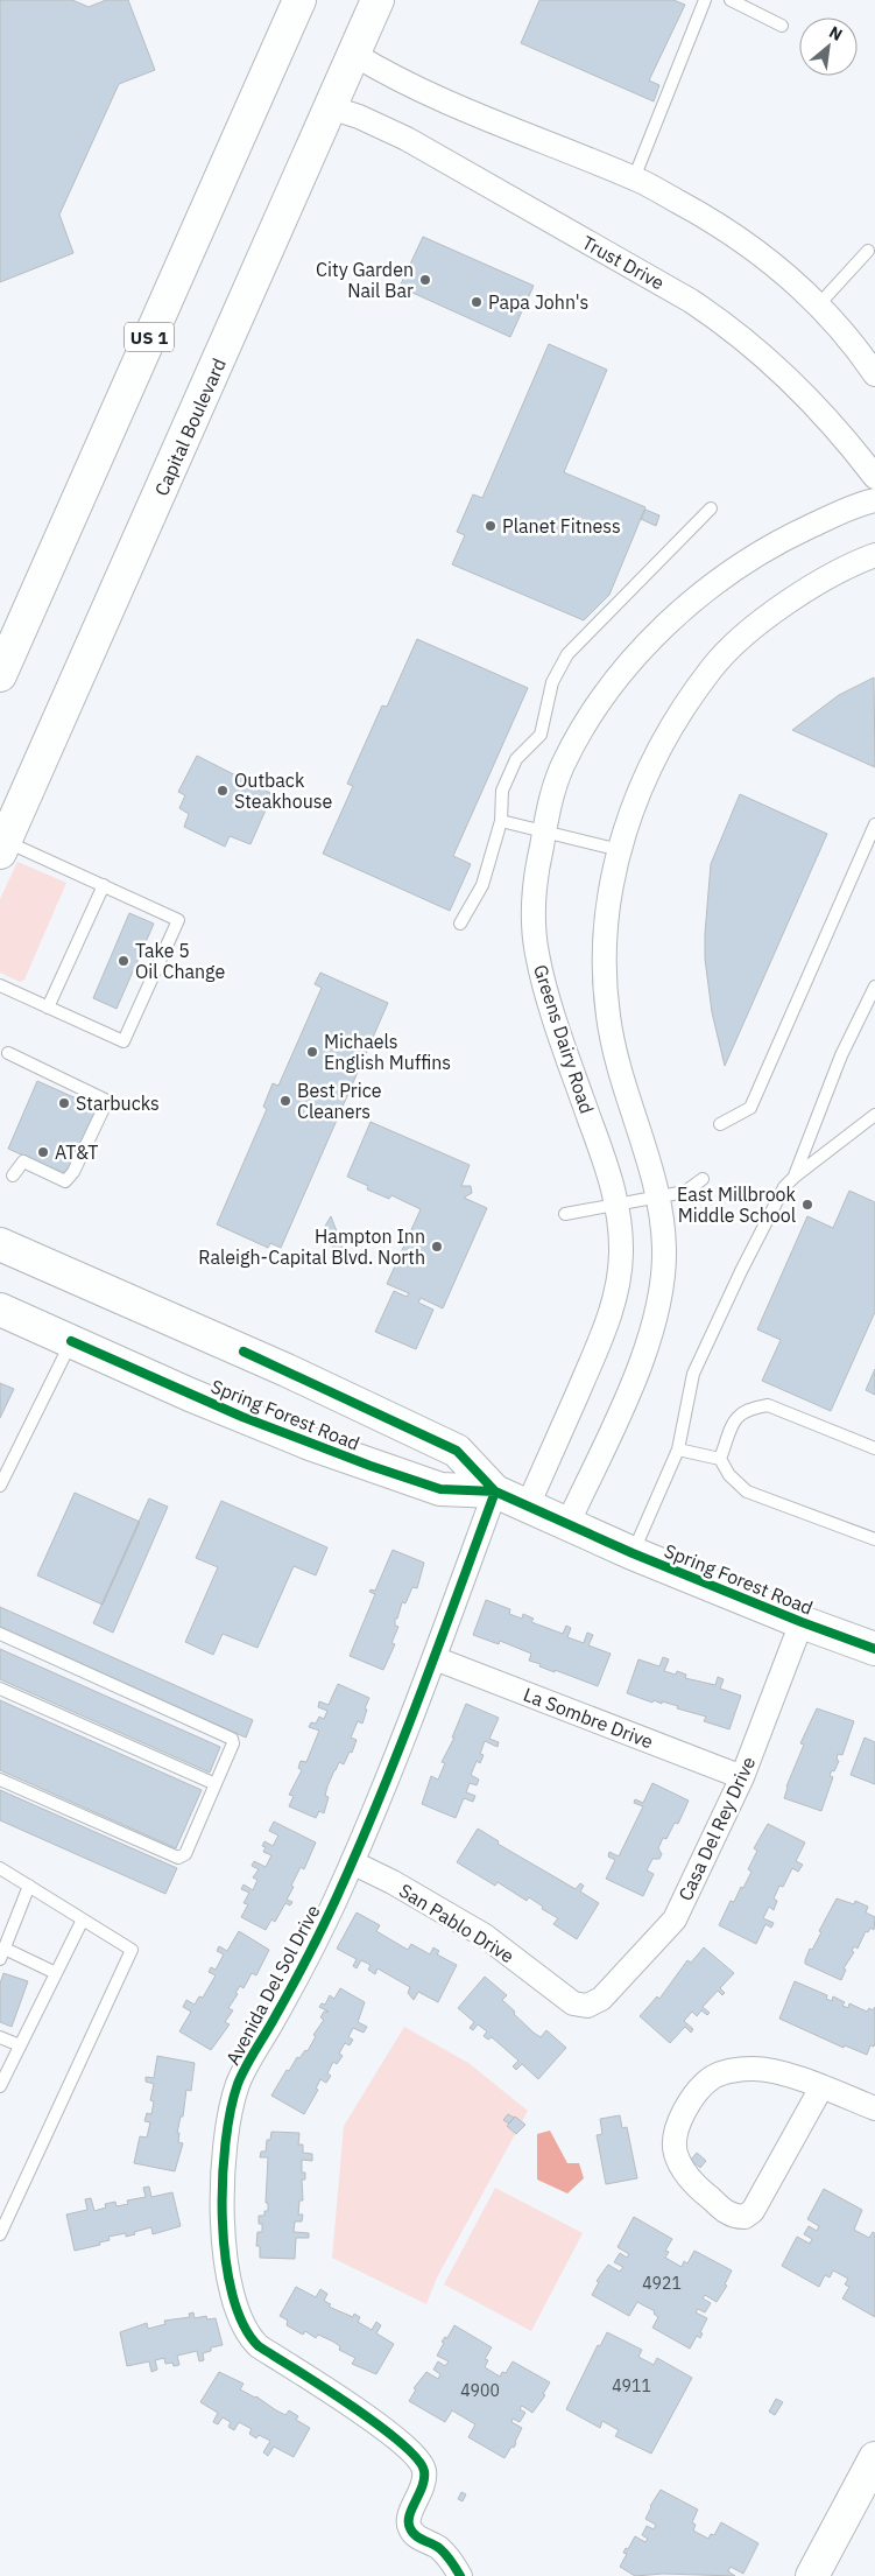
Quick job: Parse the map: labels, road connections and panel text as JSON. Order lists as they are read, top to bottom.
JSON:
{
  "streets": {
    "main road": ["US 1", "Capital Boulevard", "Spring Forest Road"],
    "street": [
      "Trust Drive",
      "Greens Dairy Road",
      "La Sombre Drive",
      "Casa Del Rey Drive",
      "San Pablo Drive",
      "Avenida Del Sol Drive"
    ]
  },
  "crossings": [
    ["Trust Drive", "Capital Boulevard"],
    ["Greens Dairy Road", "Spring Forest Road"],
    ["Spring Forest Road", "Casa Del Rey Drive"],
    ["Spring Forest Road", "Avenida Del Sol Drive"],
    ["La Sombre Drive", "Casa Del Rey Drive"],
    ["La Sombre Drive", "Avenida Del Sol Drive"],
    ["Casa Del Rey Drive", "San Pablo Drive"],
    ["San Pablo Drive", "Avenida Del Sol Drive"]
  ],
  "places": [
    "City Garden Nail Bar",
    "Papa John's",
    "Planet Fitness",
    "Outback Steakhouse",
    "Take 5 Oil Change",
    "Michaels English Muffins",
    "Best Price Cleaners",
    "Starbucks",
    "AT&T",
    "East Millbrook Middle School",
    "Hampton Inn Raleigh-Capital Blvd. North"
  ],
  "house_numbers": ["4921", "4911", "4900"],
  "north": "top right"
}
